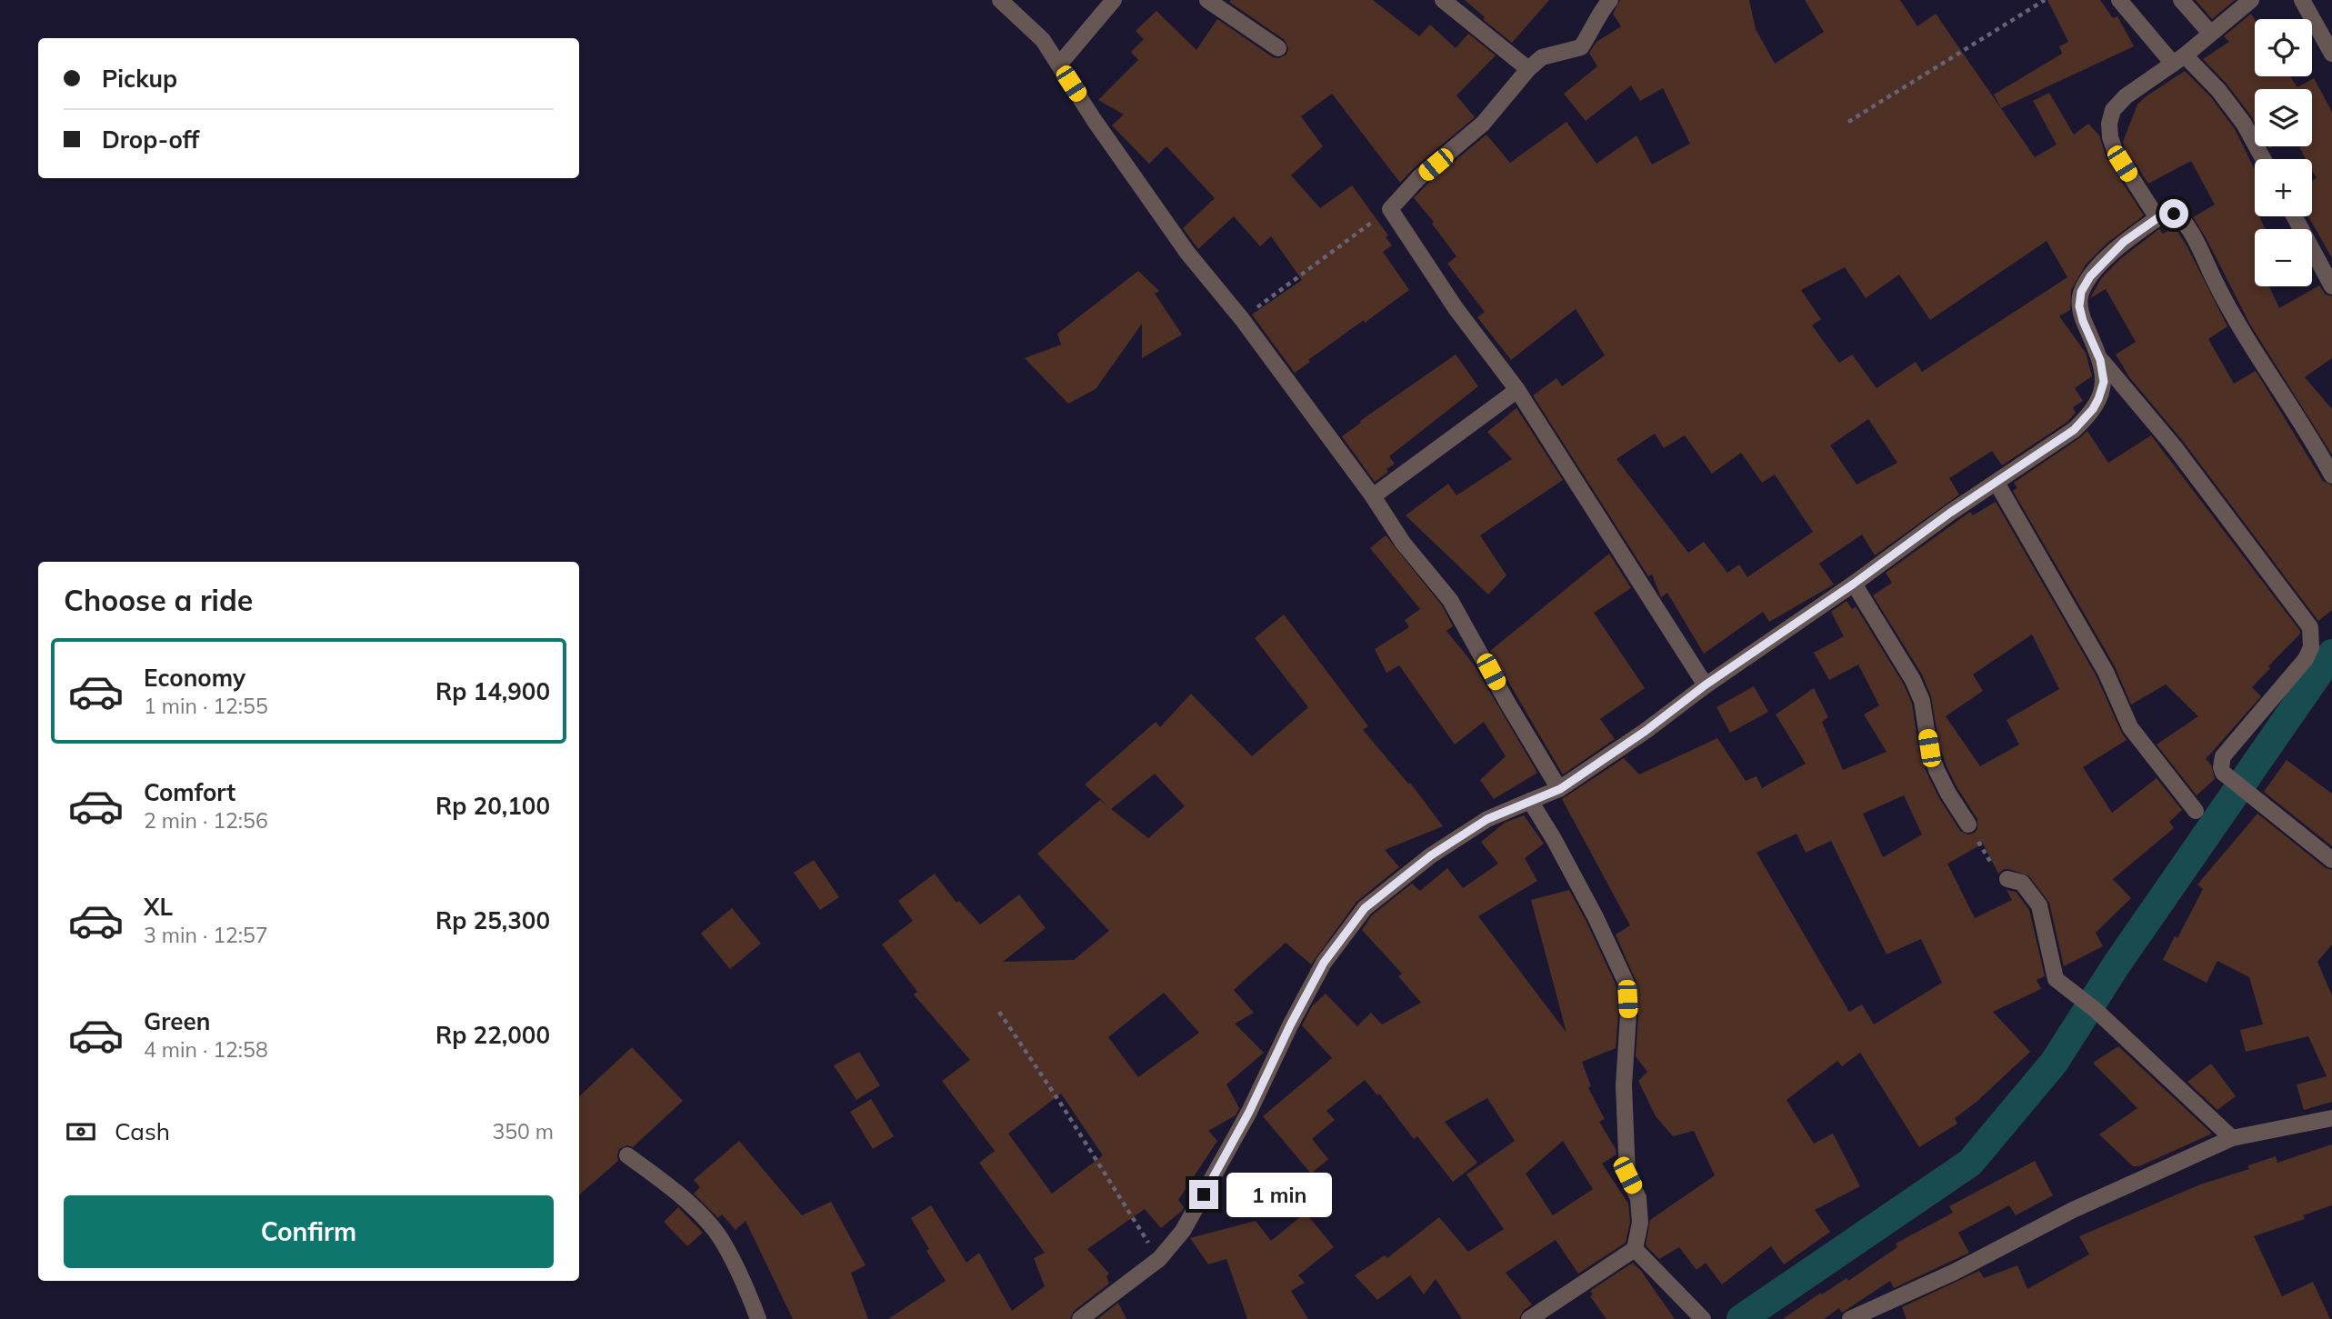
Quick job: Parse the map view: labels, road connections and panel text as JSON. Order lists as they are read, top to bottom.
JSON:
{
  "page": {
    "map_buttons": ["+", "−"],
    "banner": ["Pickup", "Drop-off"],
    "heading": "Choose a ride",
    "list": [
      {
        "name": "Economy",
        "note": "1 min · 12:55",
        "value": "Rp 14,900"
      },
      {
        "name": "Comfort",
        "note": "2 min · 12:56",
        "value": "Rp 20,100"
      },
      {
        "name": "XL",
        "note": "3 min · 12:57",
        "value": "Rp 25,300"
      },
      {
        "name": "Green",
        "note": "4 min · 12:58",
        "value": "Rp 22,000"
      }
    ],
    "pay": ["Cash", "350 m"],
    "bubble": "1 min",
    "buttons": "Confirm"
  }
}
